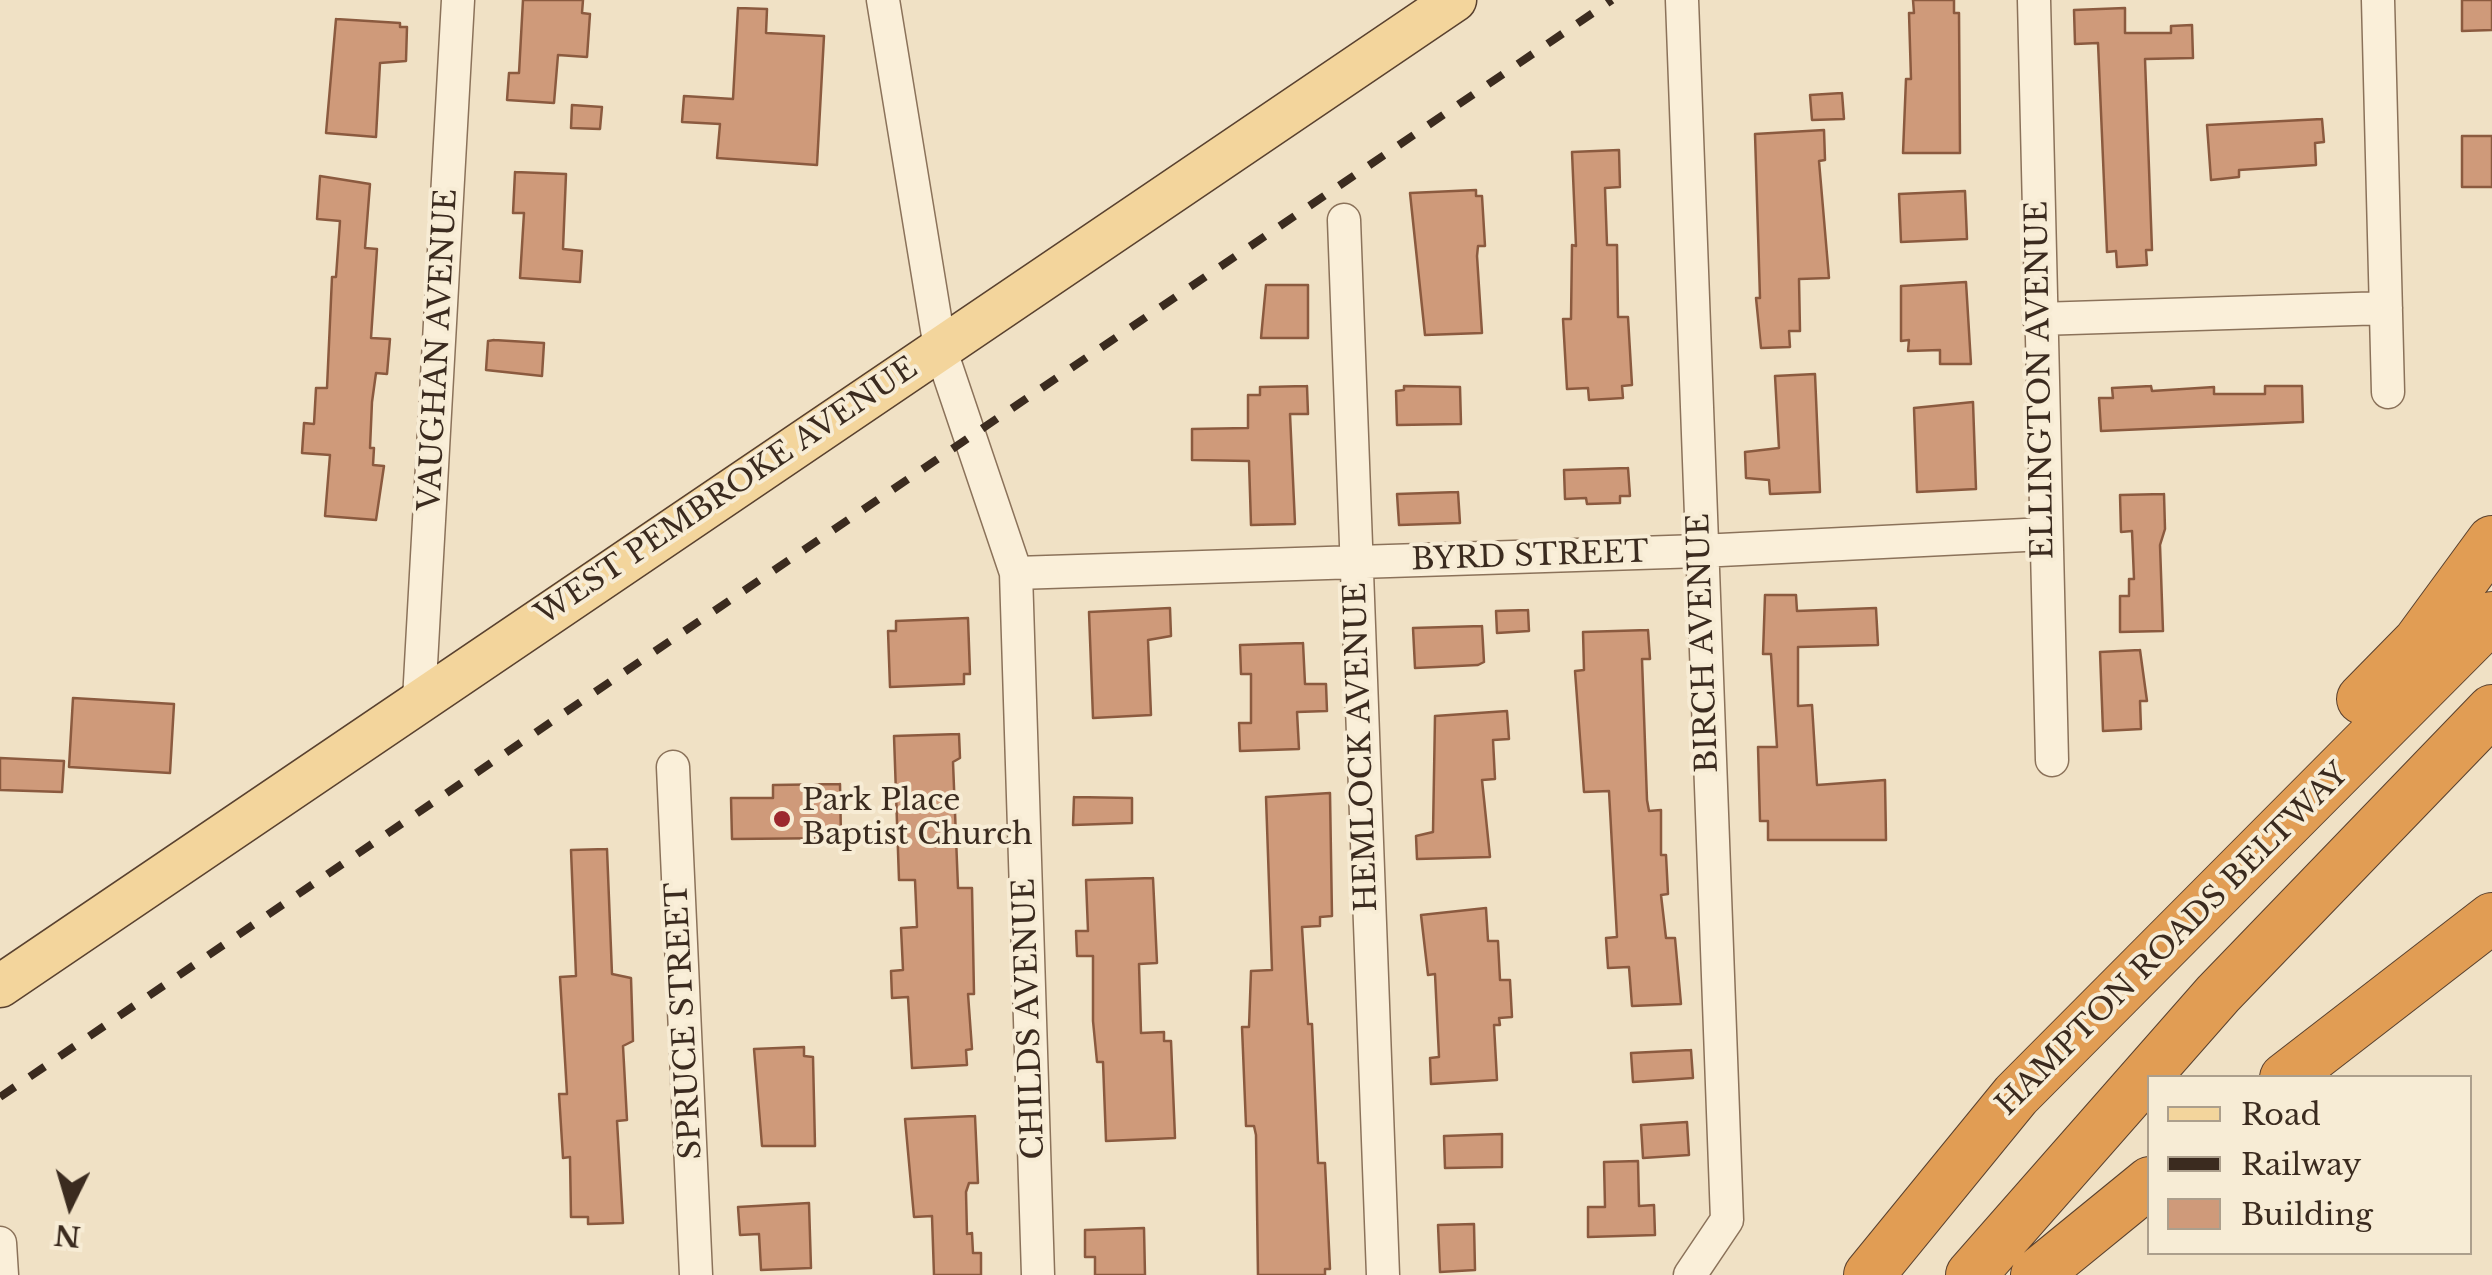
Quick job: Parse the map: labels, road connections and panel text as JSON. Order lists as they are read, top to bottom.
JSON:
{
  "streets": {
    "highway": ["HAMPTON ROADS BELTWAY"],
    "main road": ["WEST PEMBROKE AVENUE"],
    "street": [
      "VAUGHAN AVENUE",
      "ELLINGTON AVENUE",
      "BYRD STREET",
      "BIRCH AVENUE",
      "HEMLOCK AVENUE",
      "CHILDS AVENUE",
      "SPRUCE STREET"
    ]
  },
  "crossings": [
    ["VAUGHAN AVENUE", "WEST PEMBROKE AVENUE"],
    ["ELLINGTON AVENUE", "BYRD STREET"],
    ["WEST PEMBROKE AVENUE", "CHILDS AVENUE"],
    ["BYRD STREET", "BIRCH AVENUE"],
    ["BYRD STREET", "HEMLOCK AVENUE"],
    ["BYRD STREET", "CHILDS AVENUE"]
  ],
  "places": ["Park Place Baptist Church"],
  "legend": ["Road", "Railway", "Building"],
  "north": "bottom"
}
